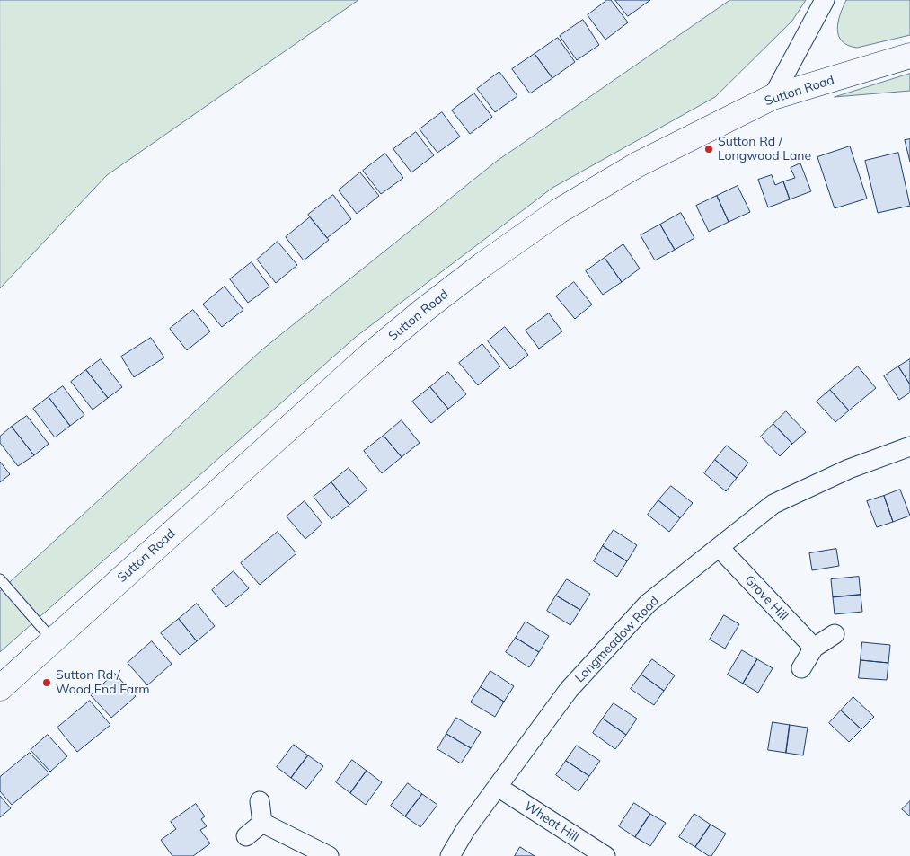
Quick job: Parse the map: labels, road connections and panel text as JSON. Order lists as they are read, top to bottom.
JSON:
{
  "streets": {
    "main road": ["Sutton Road"],
    "street": ["Grove Hill", "Longmeadow Road", "Wheat Hill"]
  },
  "crossings": [
    ["Grove Hill", "Longmeadow Road"],
    ["Longmeadow Road", "Wheat Hill"]
  ],
  "places": ["Sutton Rd / Longwood Lane", "Sutton Rd / Wood End Farm"]
}
